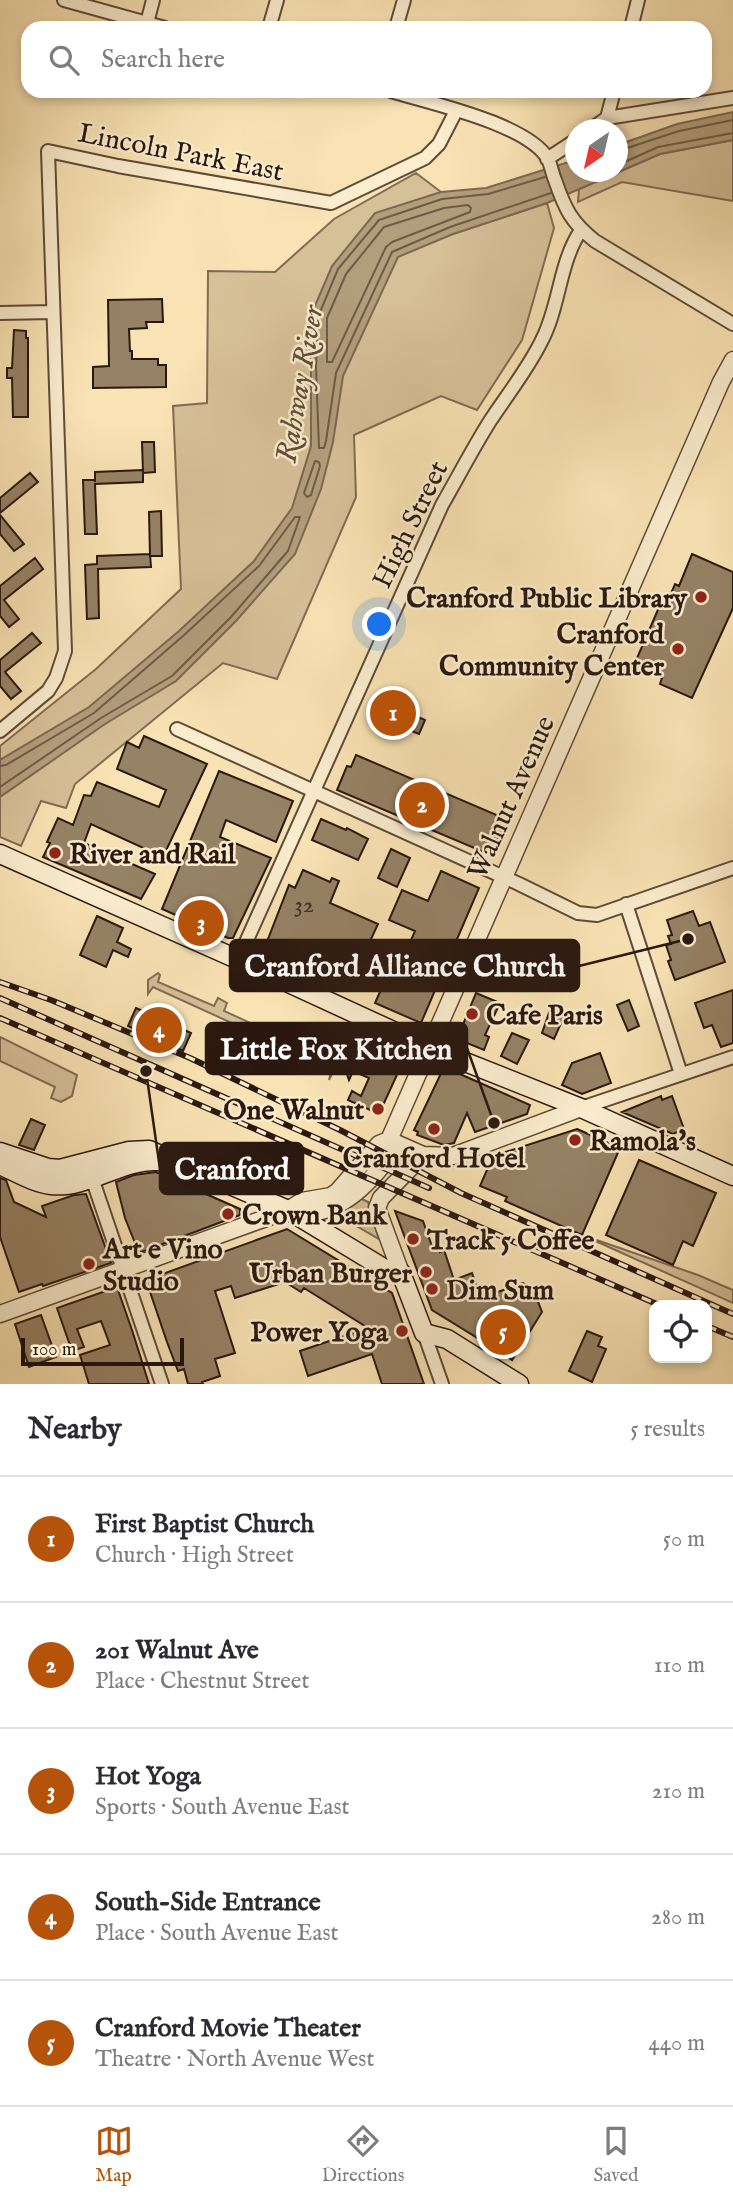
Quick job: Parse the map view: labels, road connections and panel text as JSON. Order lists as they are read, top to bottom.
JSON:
{
  "streets": {
    "street": ["Lincoln Park East", "High Street", "Walnut Avenue"]
  },
  "water": ["Rahway River"],
  "places": [
    "Cranford Public Library",
    "Cranford Community Center",
    "River and Rail",
    "Cranford Alliance Church",
    "Cafe Paris",
    "Cranford",
    "One Walnut",
    "Little Fox Kitchen",
    "Cranford Hotel",
    "Ramola's",
    "Crown Bank",
    "Track 5 Coffee",
    "Art e Vino Studio",
    "Urban Burger",
    "Dim Sum",
    "Power Yoga"
  ],
  "house_numbers": ["32"],
  "scale_bar": "100 m",
  "north": "bottom left",
  "page": {
    "search": "Search here",
    "pins": [
      "1",
      "2",
      "3",
      "4",
      "5"
    ],
    "scale": "100 m",
    "heading": ["Nearby", "5 results"],
    "list": [
      {
        "mark": "1",
        "name": "First Baptist Church",
        "note": "Church · High Street",
        "value": "50 m"
      },
      {
        "mark": "2",
        "name": "201 Walnut Ave",
        "note": "Place · Chestnut Street",
        "value": "110 m"
      },
      {
        "mark": "3",
        "name": "Hot Yoga",
        "note": "Sports · South Avenue East",
        "value": "210 m"
      },
      {
        "mark": "4",
        "name": "South-Side Entrance",
        "note": "Place · South Avenue East",
        "value": "280 m"
      },
      {
        "mark": "5",
        "name": "Cranford Movie Theater",
        "note": "Theatre · North Avenue West",
        "value": "440 m"
      }
    ],
    "nav": ["Map", "Directions", "Saved"]
  }
}
